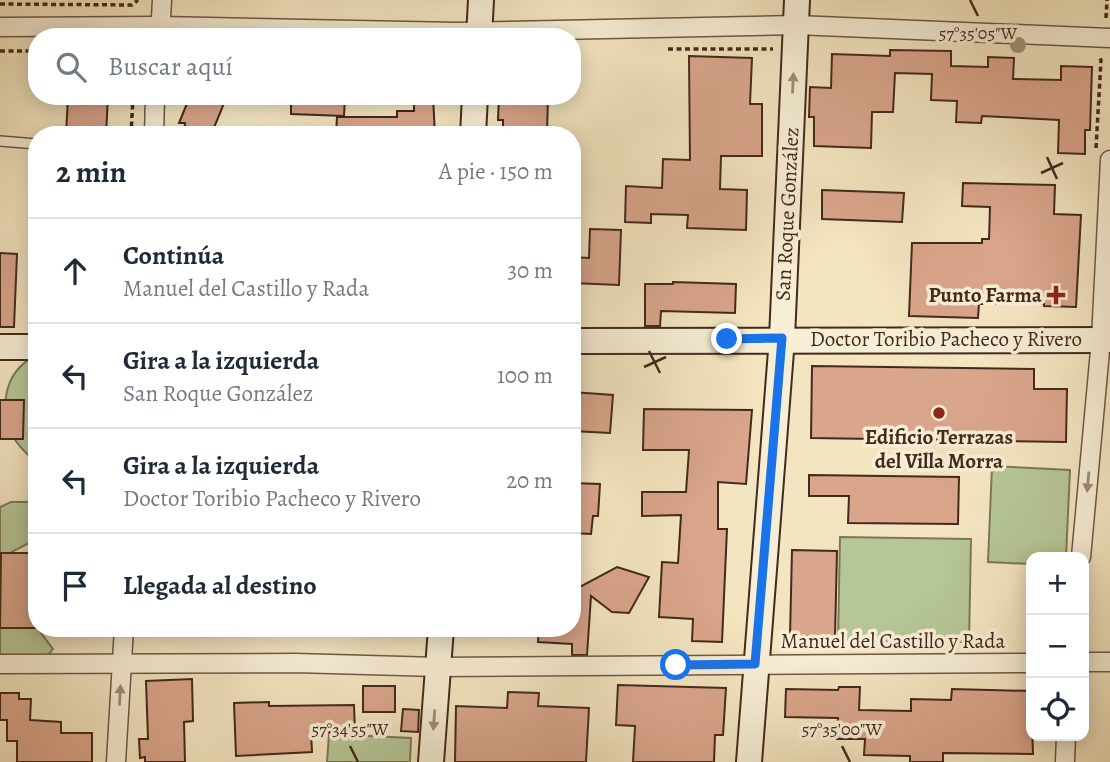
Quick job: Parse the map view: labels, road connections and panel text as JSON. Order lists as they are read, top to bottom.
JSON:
{
  "streets": {
    "street": ["San Roque González", "Doctor Toribio Pacheco y Rivero", "Manuel del Castillo y Rada"]
  },
  "crossings": [
    ["San Roque González", "Doctor Toribio Pacheco y Rivero"],
    ["San Roque González", "Manuel del Castillo y Rada"]
  ],
  "one_way": ["San Roque González"],
  "places": {
    "health": ["Punto Farma"],
    "other": ["Edificio Terrazas del Villa Morra"]
  },
  "page": {
    "search": "Buscar aquí",
    "heading": ["2 min", "A pie · 150 m"],
    "list": [
      ["Continúa", "Manuel del Castillo y Rada", "30 m"],
      ["Gira a la izquierda", "San Roque González", "100 m"],
      ["Gira a la izquierda", "Doctor Toribio Pacheco y Rivero", "20 m"],
      "Llegada al destino"
    ],
    "map_buttons": ["+", "−"]
  },
  "coordinates": ["57°35'05\"W", "57°34'55\"W", "57°35'00\"W"]
}
